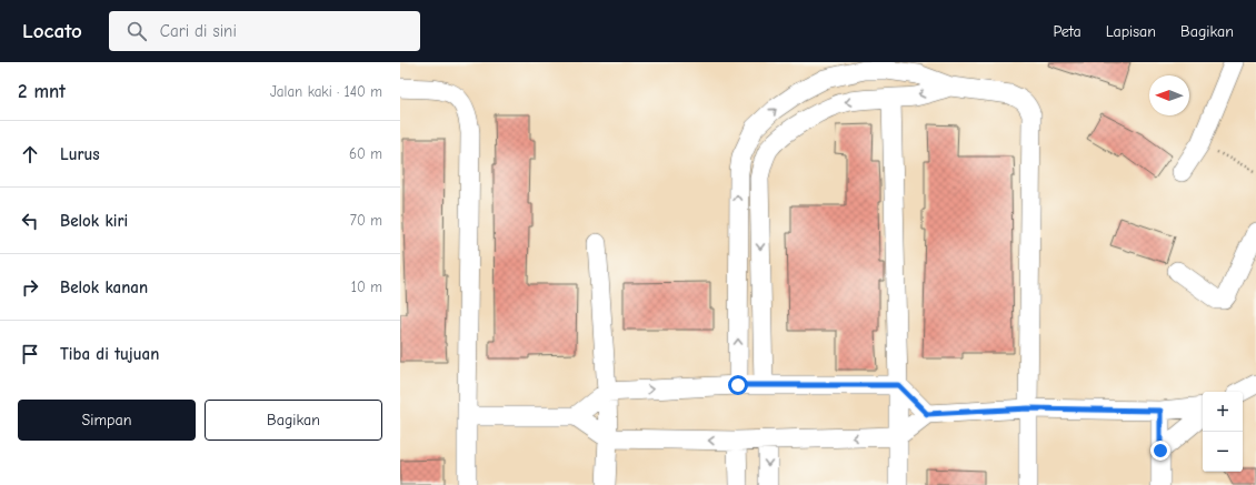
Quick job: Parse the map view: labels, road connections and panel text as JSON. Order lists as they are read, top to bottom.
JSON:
{
  "north": "left",
  "page": {
    "header": "Locato",
    "search": "Cari di sini",
    "nav": ["Peta", "Lapisan", "Bagikan"],
    "heading": ["2 mnt", "Jalan kaki · 140 m"],
    "list": [
      ["Lurus", "60 m"],
      ["Belok kiri", "70 m"],
      ["Belok kanan", "10 m"],
      "Tiba di tujuan"
    ],
    "buttons": ["Simpan", "Bagikan"],
    "map_buttons": ["+", "−"]
  }
}
